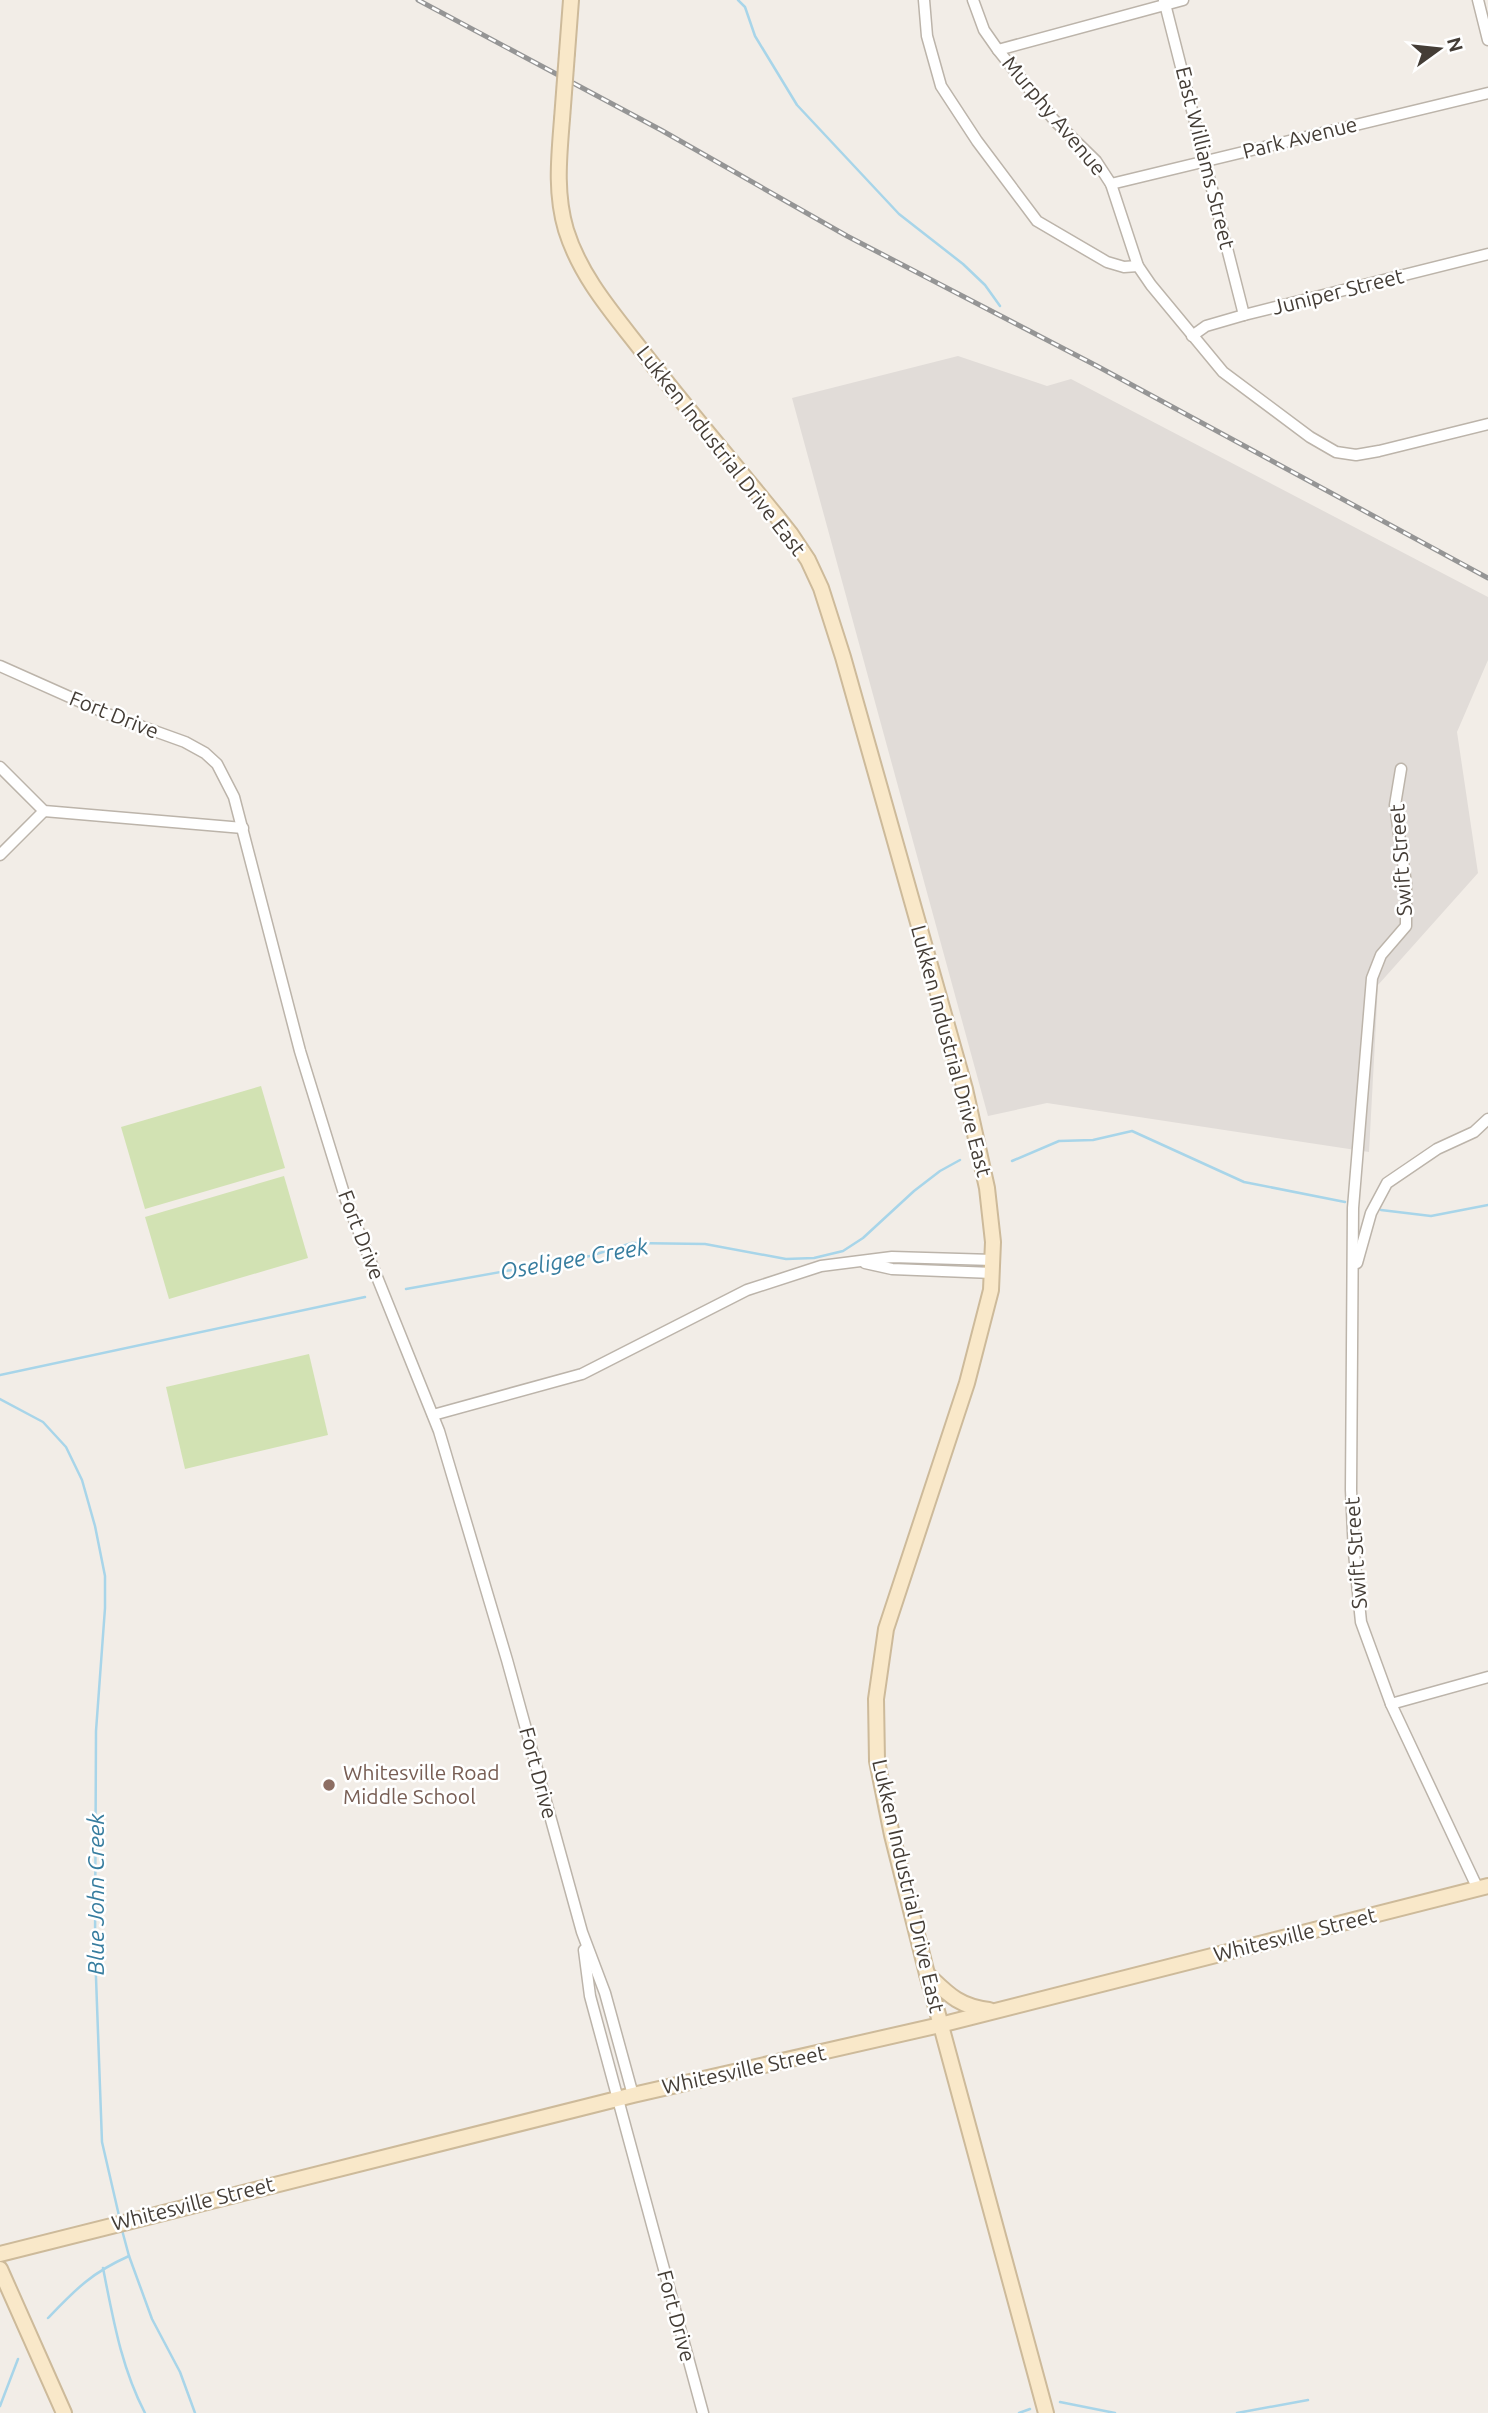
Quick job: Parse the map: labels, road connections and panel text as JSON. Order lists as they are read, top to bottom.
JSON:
{
  "streets": {
    "main road": ["Lukken Industrial Drive East", "Whitesville Street"],
    "street": [
      "Murphy Avenue",
      "Park Avenue",
      "East Williams Street",
      "Juniper Street",
      "Fort Drive",
      "Swift Street"
    ]
  },
  "crossings": [
    ["Murphy Avenue", "Park Avenue"],
    ["Murphy Avenue", "Juniper Street"],
    ["Park Avenue", "East Williams Street"],
    ["East Williams Street", "Juniper Street"],
    ["Lukken Industrial Drive East", "Whitesville Street"],
    ["Fort Drive", "Whitesville Street"],
    ["Swift Street", "Whitesville Street"]
  ],
  "water": ["Oseligee Creek", "Blue John Creek"],
  "places": ["Whitesville Road Middle School"],
  "north": "right"
}
